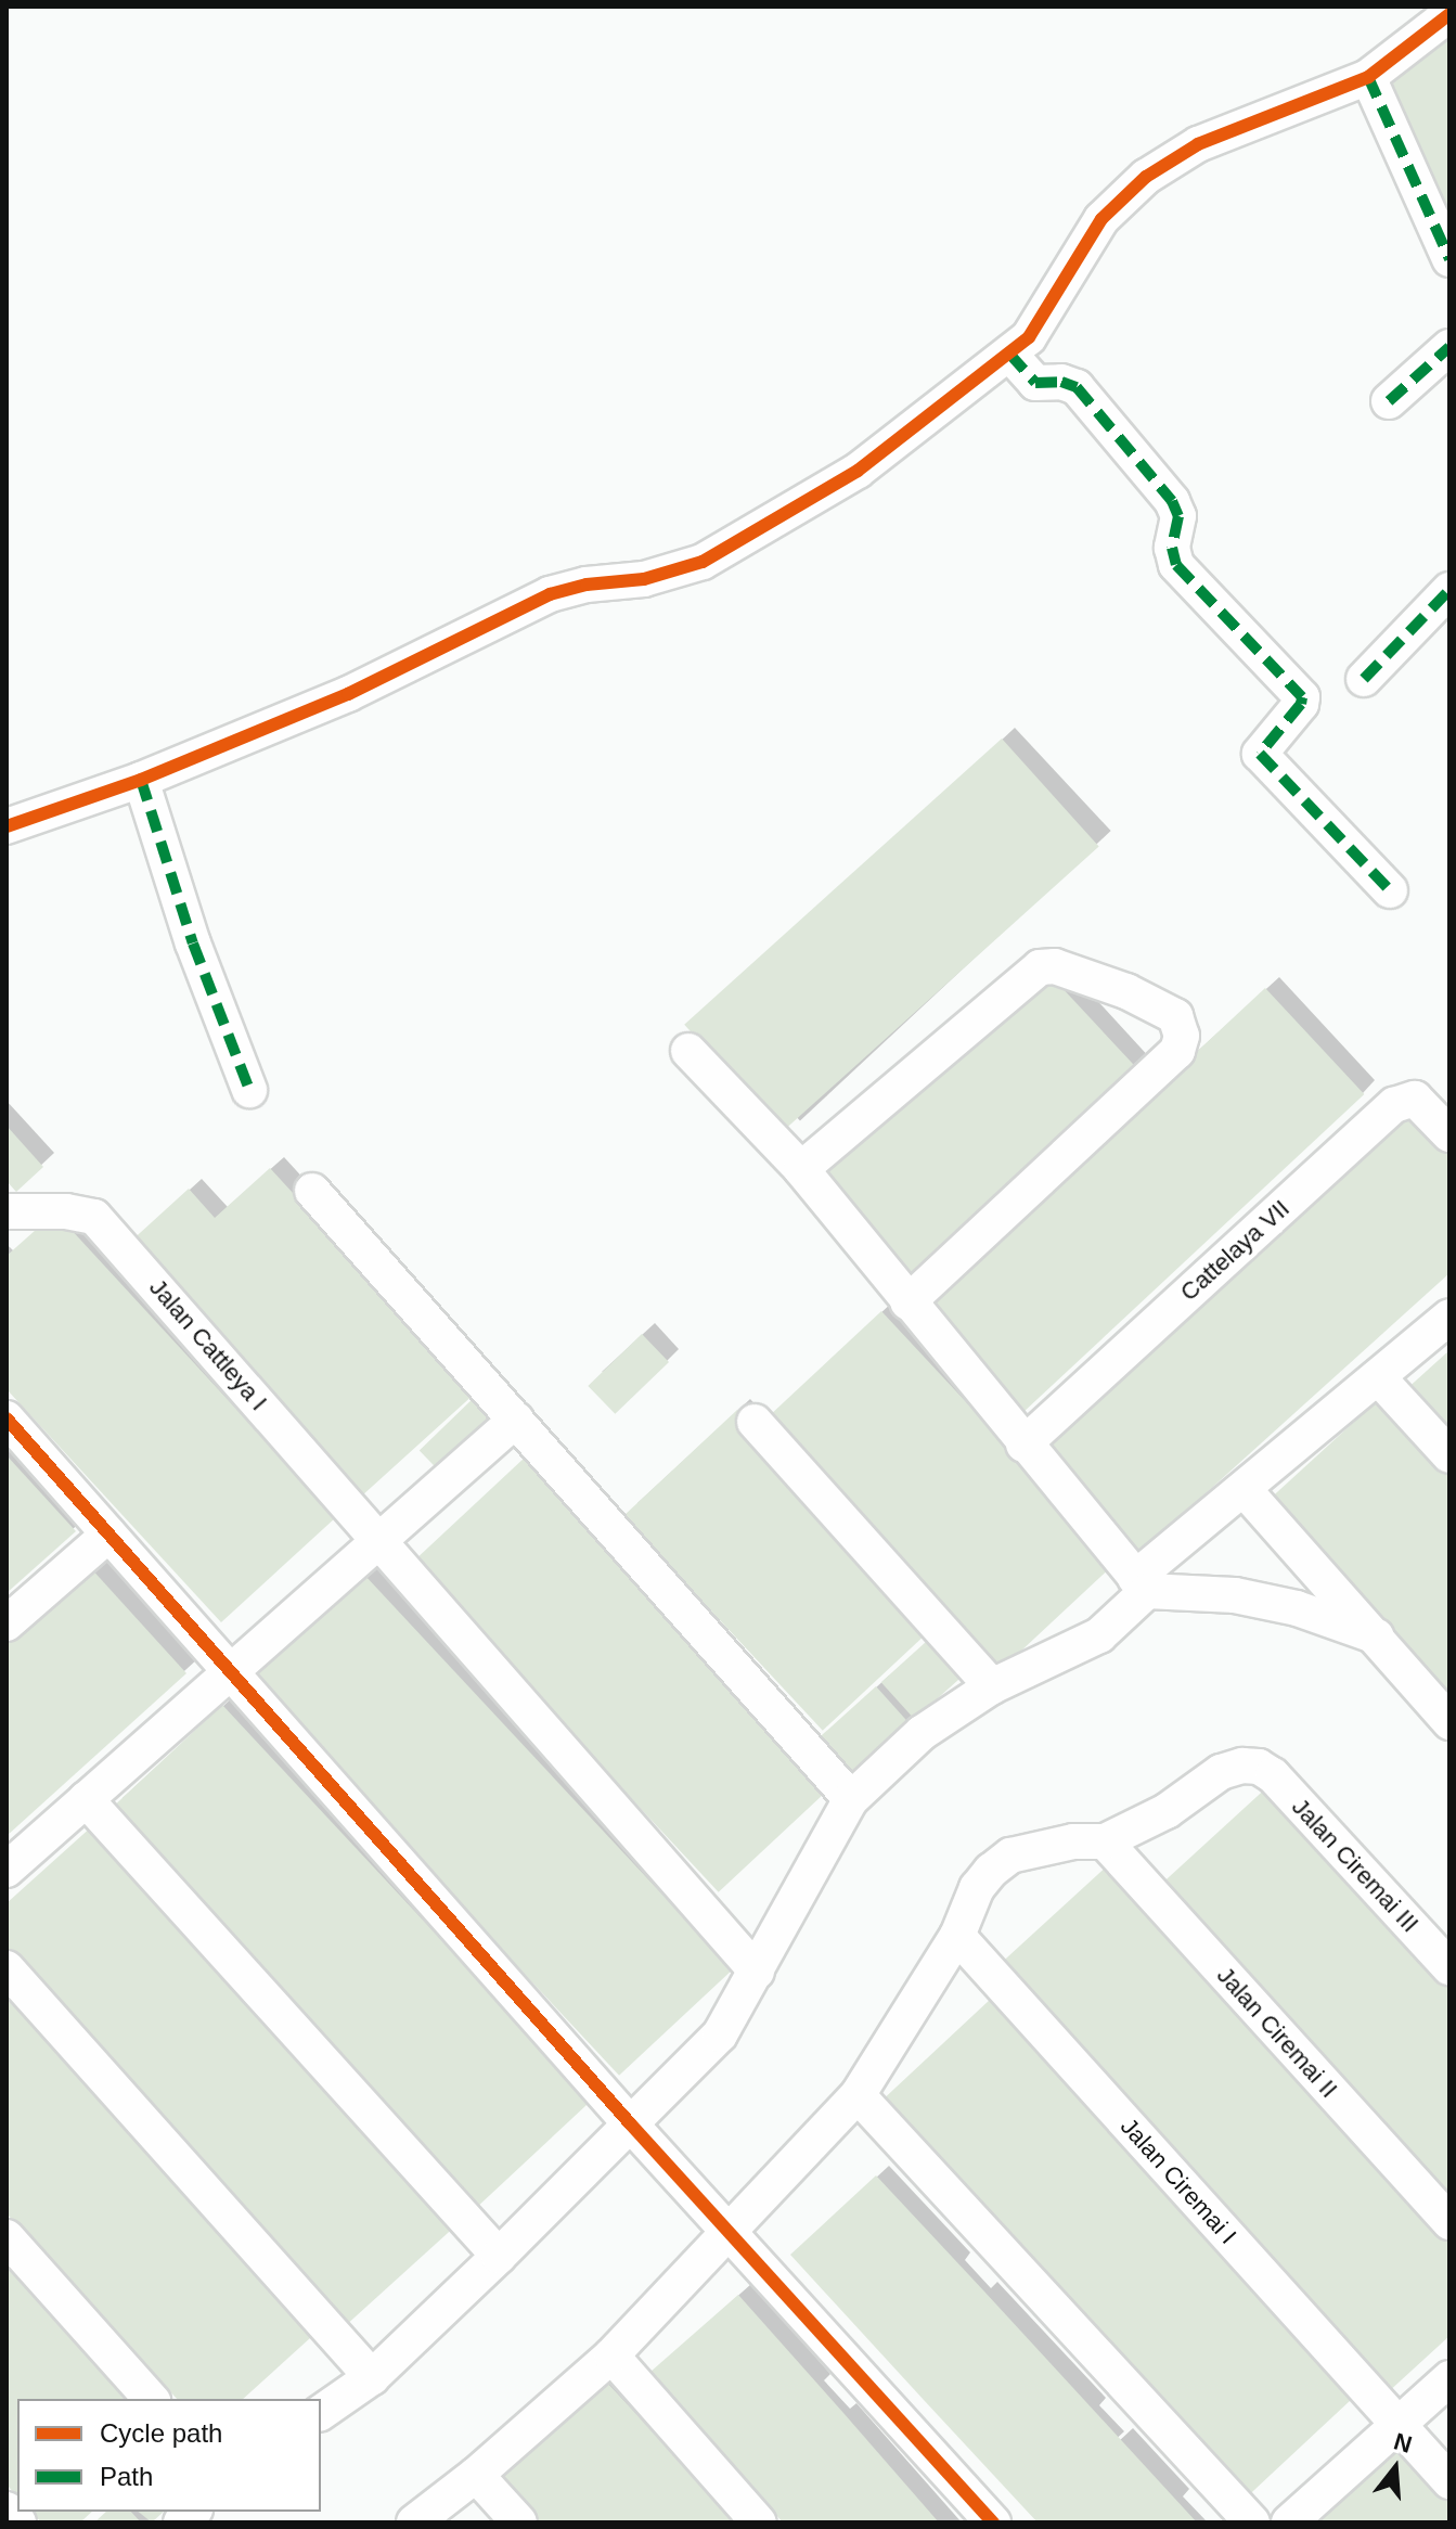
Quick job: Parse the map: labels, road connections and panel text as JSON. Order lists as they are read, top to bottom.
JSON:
{
  "streets": {
    "street": [
      "Cattelaya VII",
      "Jalan Cattleya I",
      "Jalan Ciremai III",
      "Jalan Ciremai II",
      "Jalan Ciremai I"
    ]
  },
  "crossings": [
    ["Jalan Ciremai III", "Jalan Ciremai II"]
  ],
  "legend": ["Cycle path", "Path"],
  "north": "top"
}
